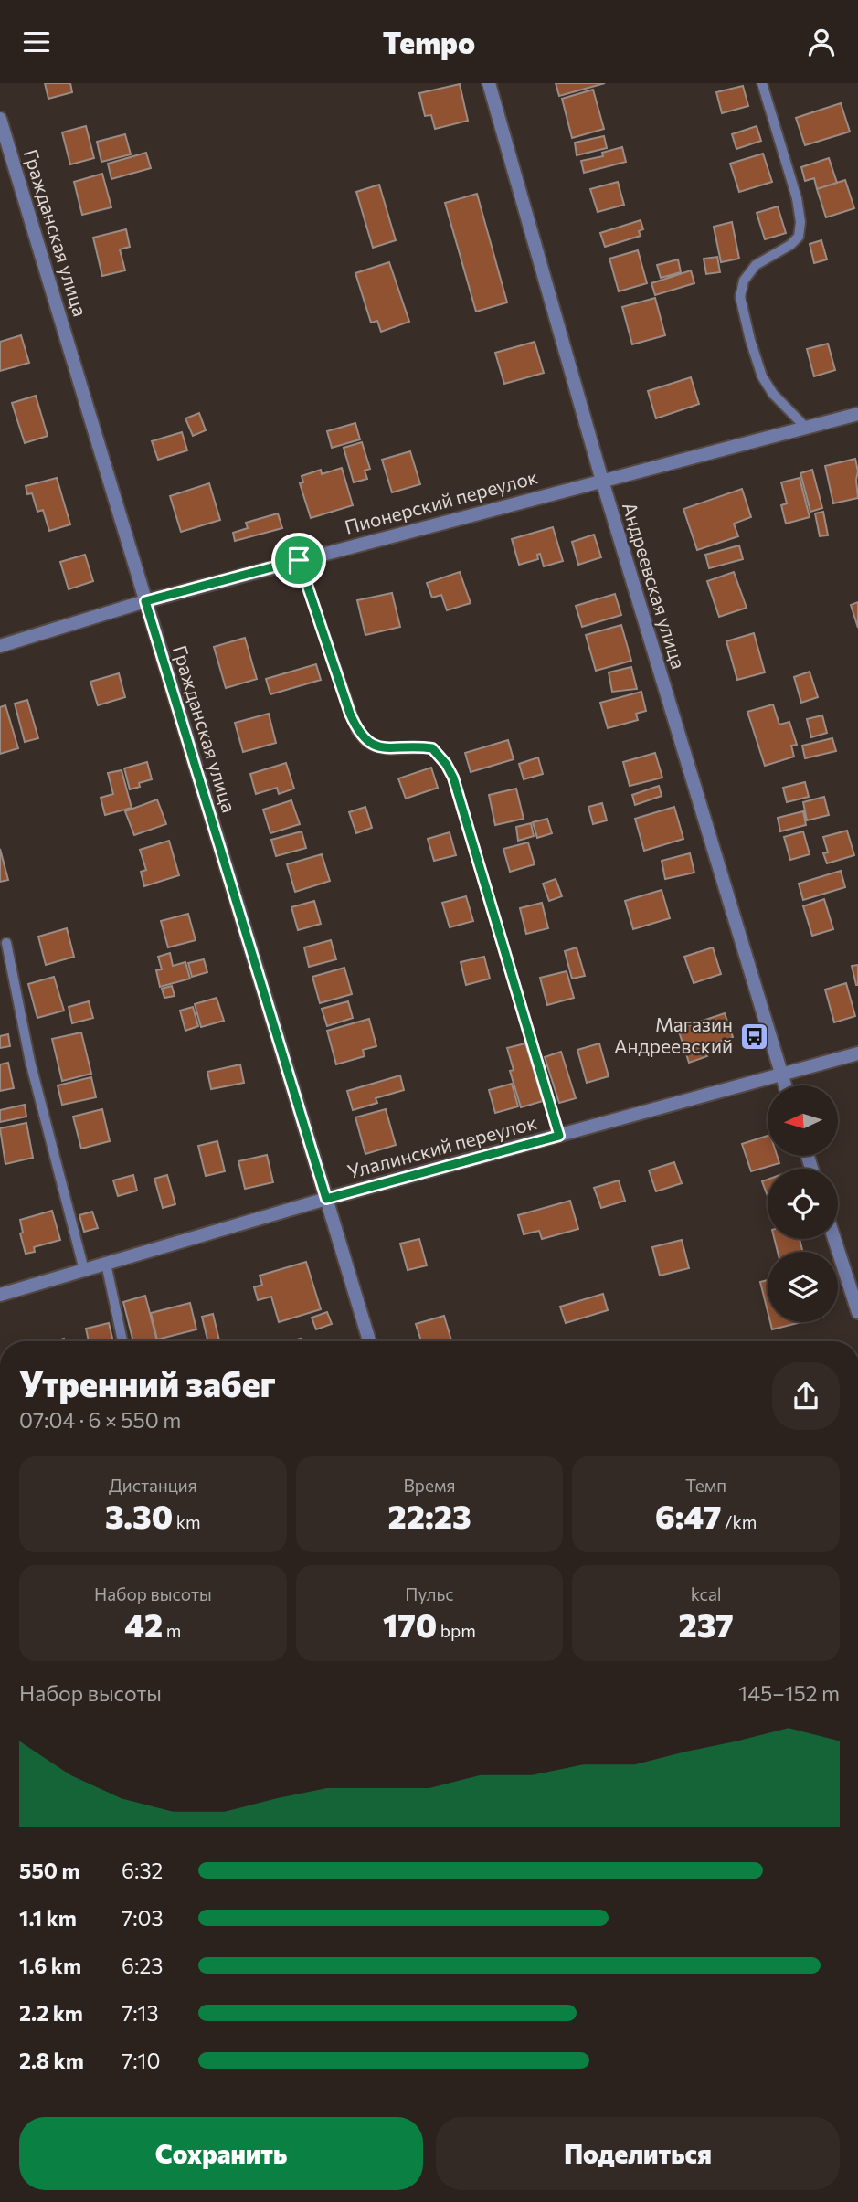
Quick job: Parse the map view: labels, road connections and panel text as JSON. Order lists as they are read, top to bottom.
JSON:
{
  "streets": {
    "street": [
      "Гражданская улица",
      "Пионерский переулок",
      "Андреевская улица",
      "Улалинский переулок"
    ]
  },
  "crossings": [
    ["Гражданская улица", "Пионерский переулок"],
    ["Гражданская улица", "Улалинский переулок"],
    ["Пионерский переулок", "Андреевская улица"],
    ["Андреевская улица", "Улалинский переулок"]
  ],
  "places": {
    "bus stop": ["Магазин Андреевский"]
  },
  "north": "left",
  "page": {
    "header": "Tempo",
    "heading": ["Утренний забег", "07:04 · 6 × 550 m"],
    "stats": [
      ["Дистанция", "3.30 km"],
      ["Время", "22:23"],
      ["Темп", "6:47 /km"],
      ["Набор высоты", "42 m"],
      ["Пульс", "170 bpm"],
      ["kcal", "237"]
    ],
    "chart": ["Набор высоты", "145–152 m"],
    "list": [
      {
        "name": "550 m",
        "note": "6:32"
      },
      {
        "name": "1.1 km",
        "note": "7:03"
      },
      {
        "name": "1.6 km",
        "note": "6:23"
      },
      {
        "name": "2.2 km",
        "note": "7:13"
      },
      {
        "name": "2.8 km",
        "note": "7:10"
      }
    ],
    "buttons": ["Сохранить", "Поделиться"]
  }
}
